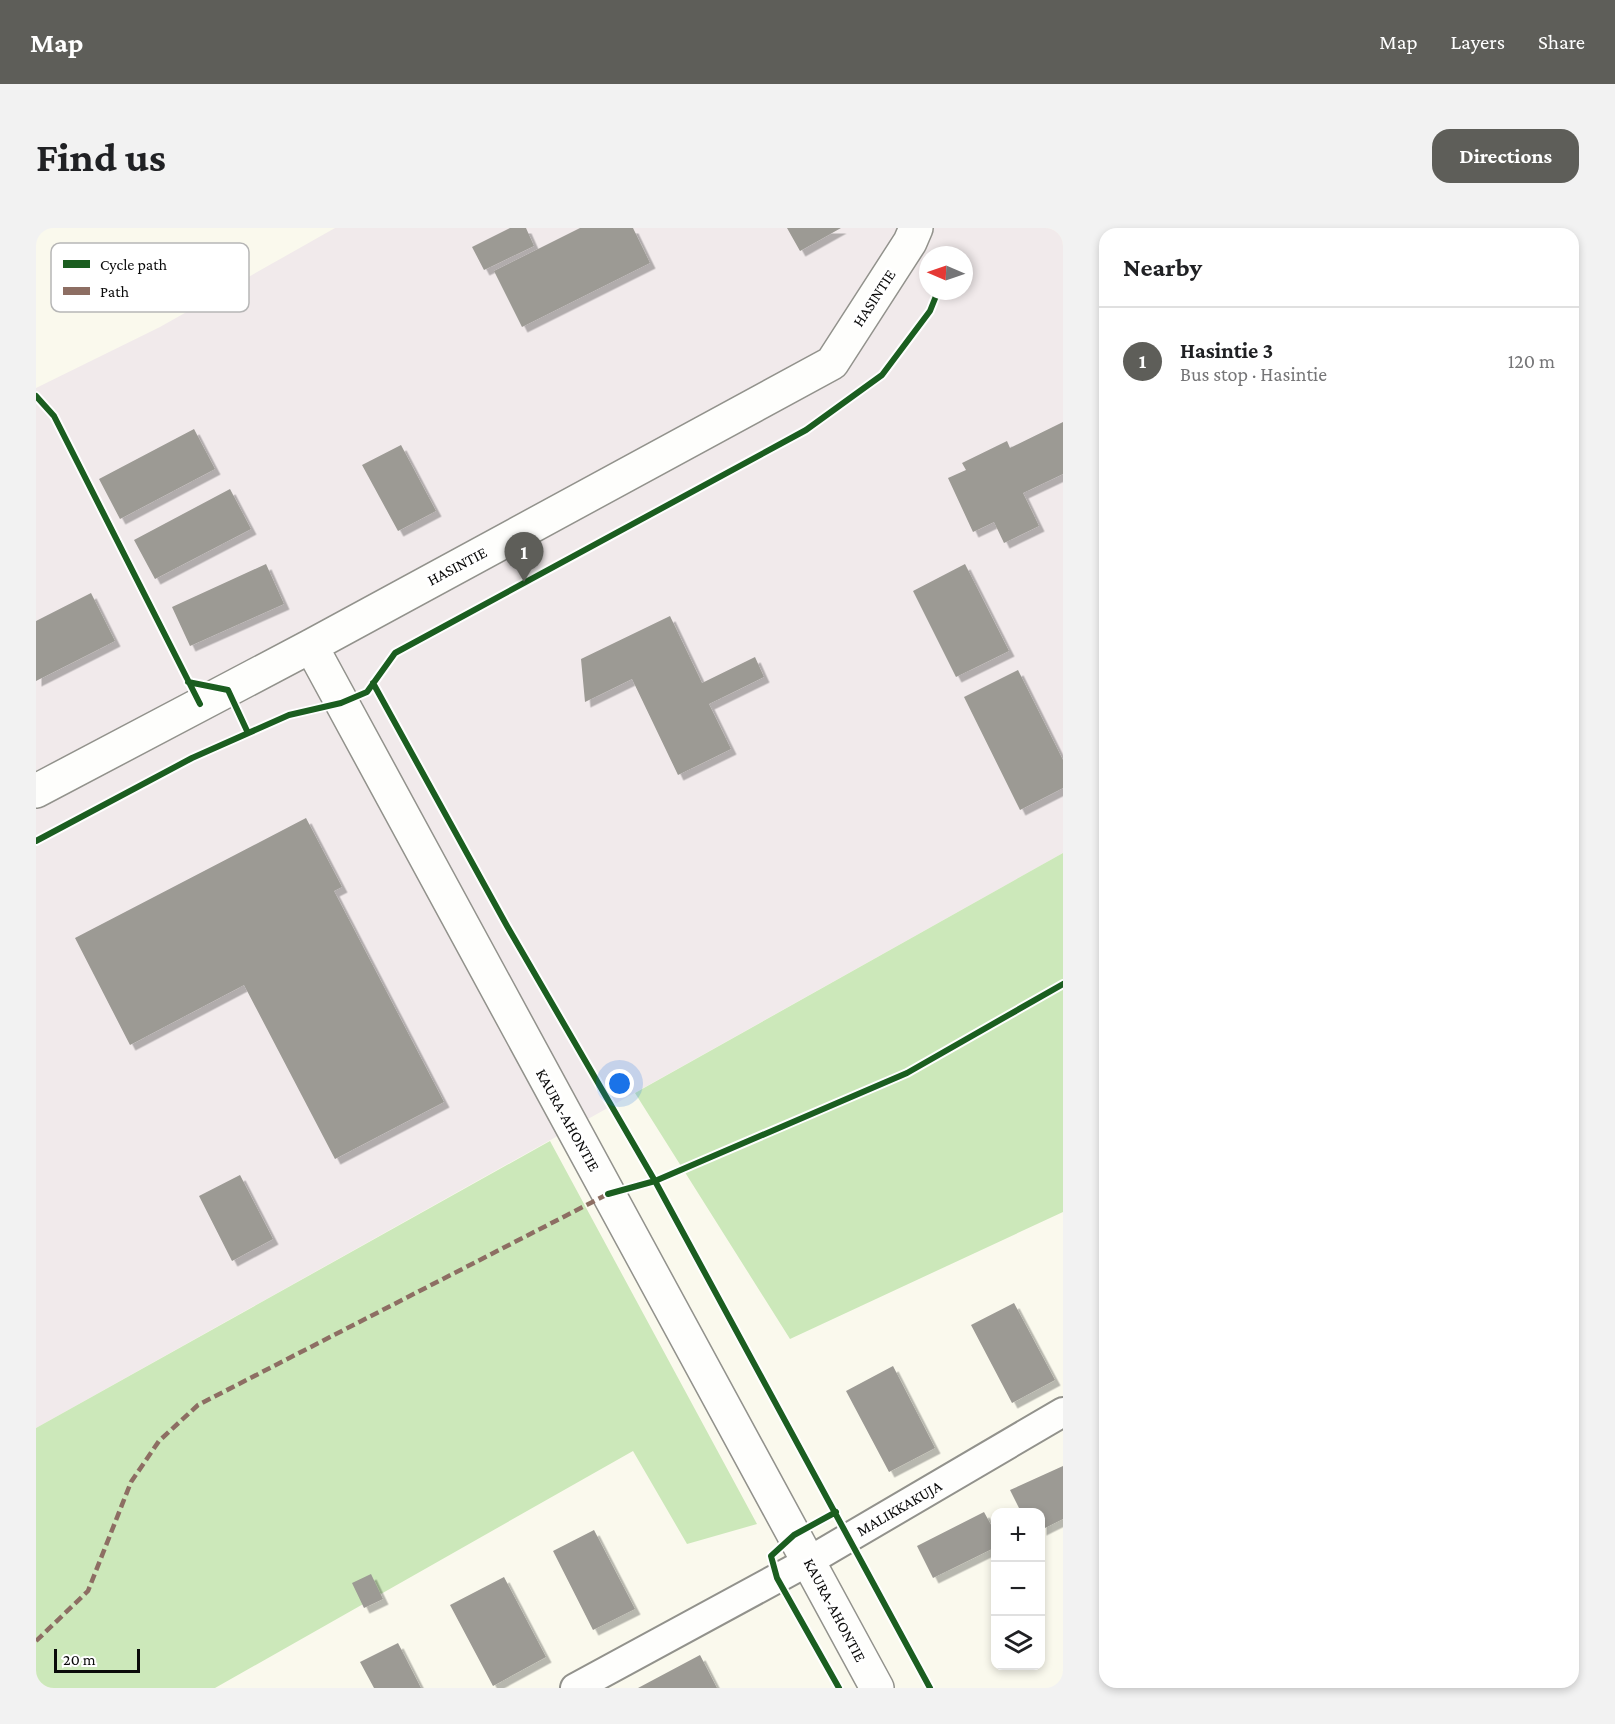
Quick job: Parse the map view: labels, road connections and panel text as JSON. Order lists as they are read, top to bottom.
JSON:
{
  "streets": {
    "street": ["HASINTIE", "KAURA-AHONTIE", "MALIKKAKUJA"]
  },
  "crossings": [
    ["HASINTIE", "KAURA-AHONTIE"],
    ["KAURA-AHONTIE", "MALIKKAKUJA"]
  ],
  "legend": ["Cycle path", "Path"],
  "scale_bar": "20 m",
  "north": "left",
  "page": {
    "header": "Map",
    "nav": ["Map", "Layers", "Share"],
    "buttons": "Directions",
    "title": "Find us",
    "heading": "Nearby",
    "list": [
      {
        "mark": "1",
        "name": "Hasintie 3",
        "note": "Bus stop · Hasintie",
        "value": "120 m"
      }
    ],
    "pins": "1",
    "map_buttons": ["+", "−"],
    "scale": "20 m"
  }
}
